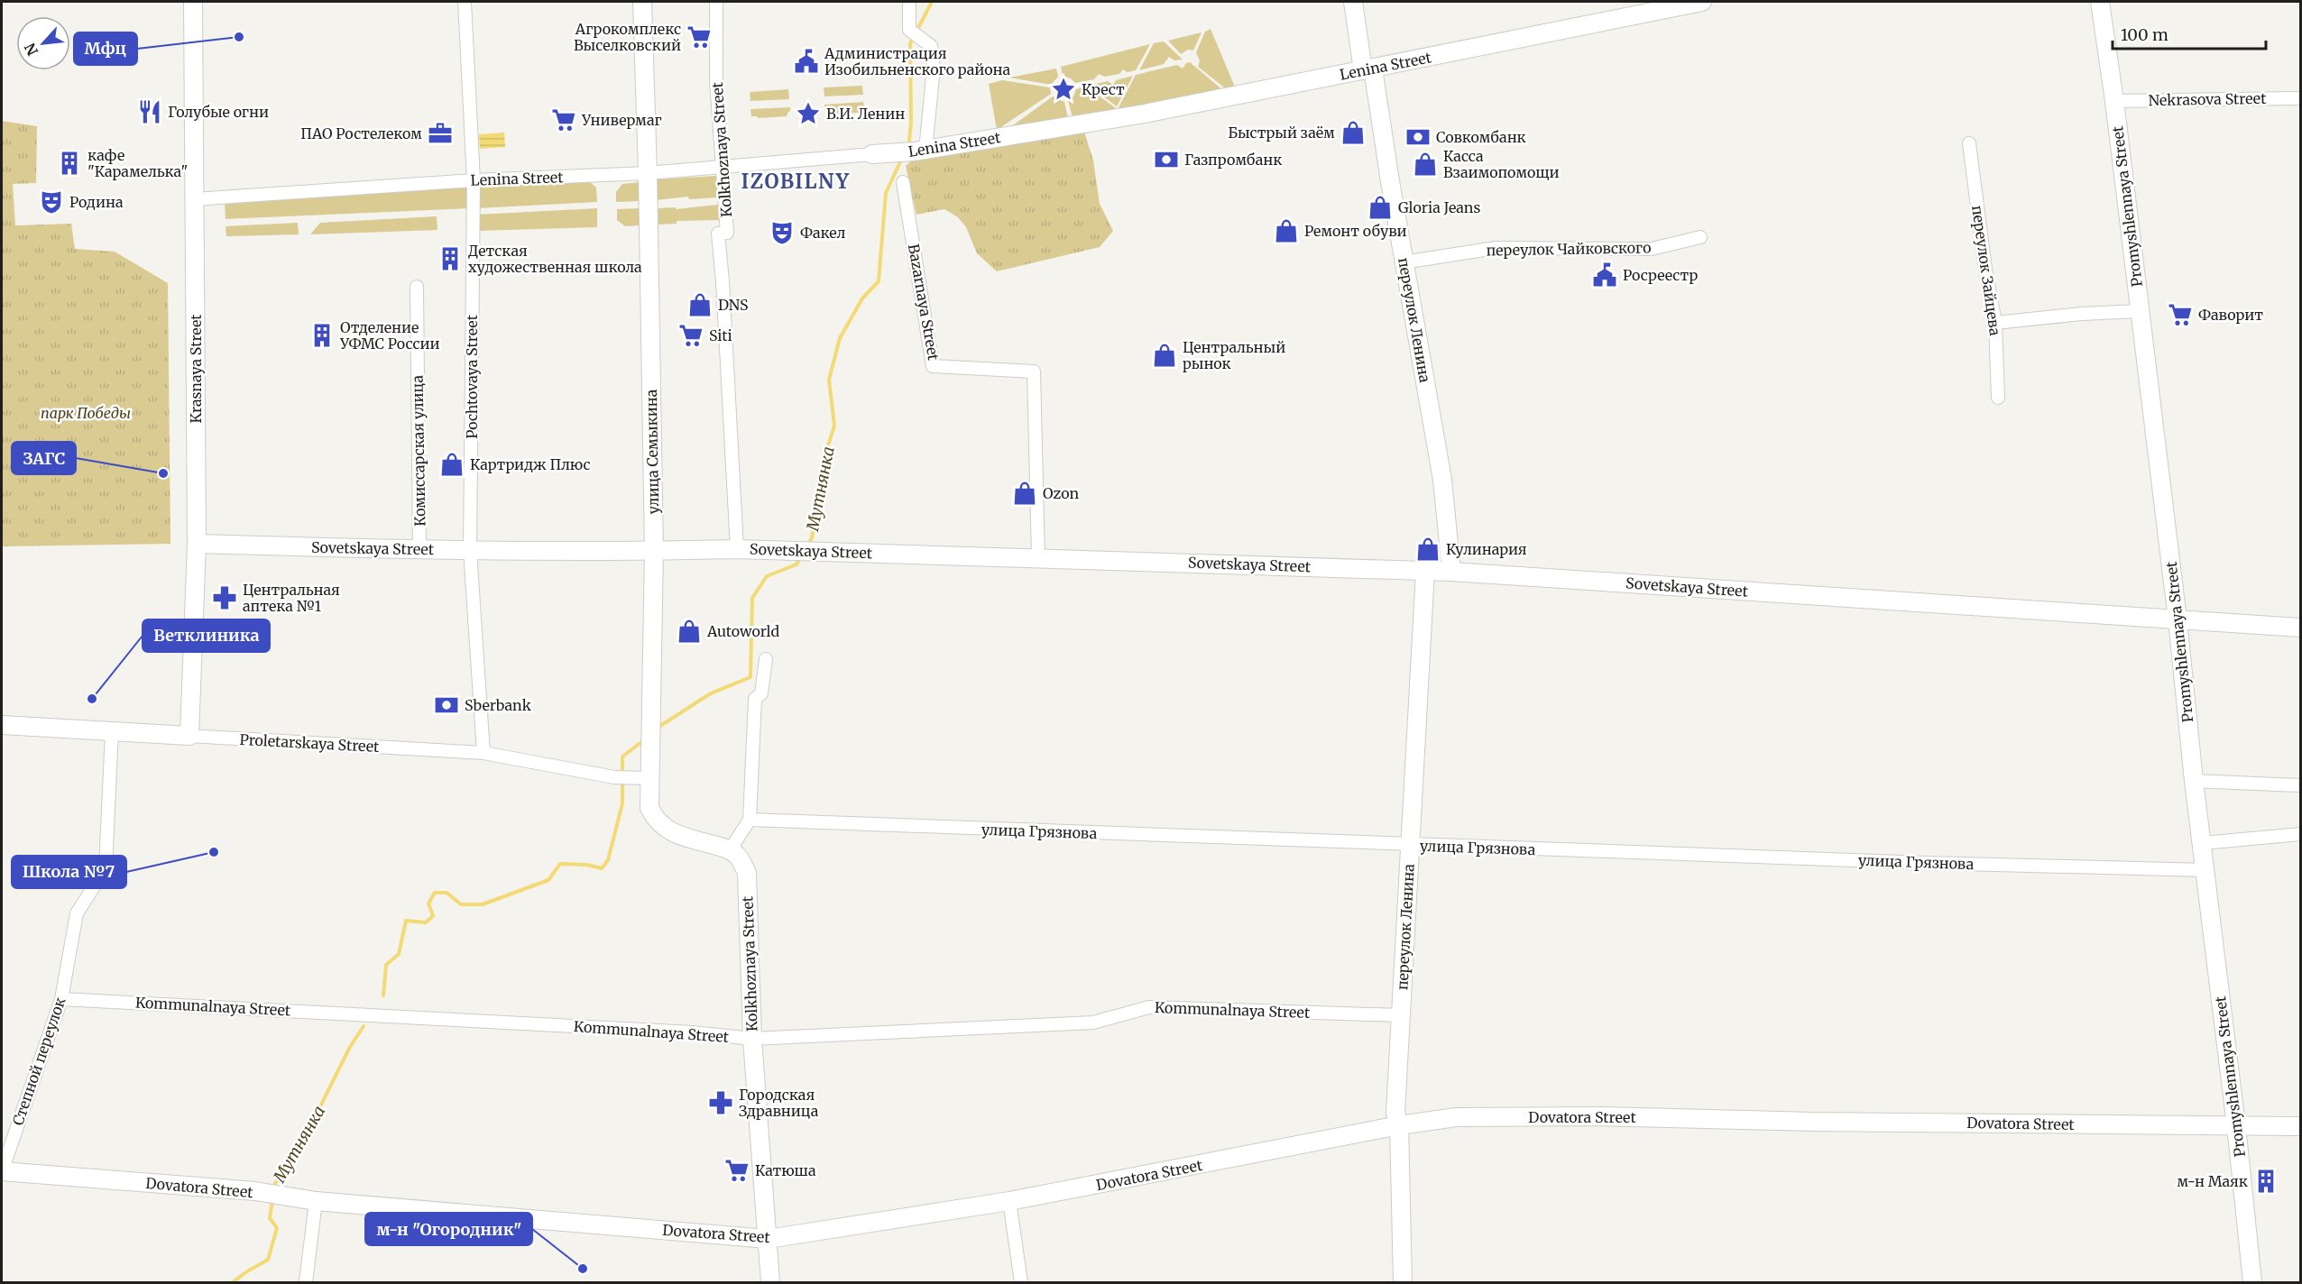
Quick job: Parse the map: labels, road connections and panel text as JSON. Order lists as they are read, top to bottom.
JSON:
{
  "streets": {
    "street": [
      "Lenina Street",
      "Nekrasova Street",
      "Kolkhoznaya Street",
      "Promyshlennaya Street",
      "переулок Чайковского",
      "переулок Зайцева",
      "Bazarnaya Street",
      "переулок Ленина",
      "Krasnaya Street",
      "Pochtovaya Street",
      "Комиссарская улица",
      "улица Семыкина",
      "Sovetskaya Street",
      "Proletarskaya Street",
      "улица Грязнова",
      "Kommunalnaya Street",
      "Степной переулок",
      "Dovatora Street"
    ]
  },
  "crossings": [
    ["Lenina Street", "Kolkhoznaya Street"],
    ["Lenina Street", "переулок Ленина"],
    ["Lenina Street", "Krasnaya Street"],
    ["Lenina Street", "Pochtovaya Street"],
    ["Lenina Street", "улица Семыкина"],
    ["Nekrasova Street", "Promyshlennaya Street"],
    ["Kolkhoznaya Street", "улица Семыкина"],
    ["Kolkhoznaya Street", "Sovetskaya Street"],
    ["Kolkhoznaya Street", "Kommunalnaya Street"],
    ["Kolkhoznaya Street", "Dovatora Street"],
    ["Promyshlennaya Street", "Sovetskaya Street"],
    ["Promyshlennaya Street", "улица Грязнова"],
    ["Promyshlennaya Street", "Dovatora Street"],
    ["переулок Чайковского", "переулок Ленина"],
    ["Bazarnaya Street", "Sovetskaya Street"],
    ["переулок Ленина", "Sovetskaya Street"],
    ["переулок Ленина", "улица Грязнова"],
    ["переулок Ленина", "Kommunalnaya Street"],
    ["переулок Ленина", "Dovatora Street"],
    ["Krasnaya Street", "Sovetskaya Street"],
    ["Krasnaya Street", "Proletarskaya Street"],
    ["Pochtovaya Street", "Sovetskaya Street"],
    ["Pochtovaya Street", "Proletarskaya Street"],
    ["Комиссарская улица", "Sovetskaya Street"],
    ["улица Семыкина", "Sovetskaya Street"],
    ["улица Семыкина", "Proletarskaya Street"],
    ["Proletarskaya Street", "Степной переулок"],
    ["Kommunalnaya Street", "Степной переулок"],
    ["Степной переулок", "Dovatora Street"]
  ],
  "districts": ["IZOBILNY"],
  "water": ["Мутнянка"],
  "parks": ["парк Победы"],
  "places": {
    "other": [
      "Мфц",
      "ЗАГС",
      "Ветклиника",
      "Школа №7",
      "м-н \"Огородник\""
    ],
    "supermarket": [
      "Агрокомплекс Выселковский",
      "Универмаг",
      "Фаворит",
      "Siti",
      "Катюша"
    ],
    "public building": ["Администрация Изобильненского района", "Росреестр"],
    "place": ["Крест", "В.И. Ленин"],
    "restaurant": ["Голубые огни"],
    "shop": [
      "Быстрый заём",
      "Касса Взаимопомощи",
      "Gloria Jeans",
      "Ремонт обуви",
      "DNS",
      "Центральный рынок",
      "Картридж Плюс",
      "Ozon",
      "Кулинария",
      "Autoworld"
    ],
    "office": ["ПАО Ростелеком"],
    "bank": ["Совкомбанк", "Газпромбанк", "Sberbank"],
    "building": [
      "кафе \"Карамелька\"",
      "Детская художественная школа",
      "Отделение УФМС России",
      "м-н Маяк"
    ],
    "theatre": ["Родина", "Факел"],
    "pharmacy": ["Центральная аптека №1", "Городская Здравница"]
  },
  "scale_bar": "100 m",
  "north": "bottom left"
}
